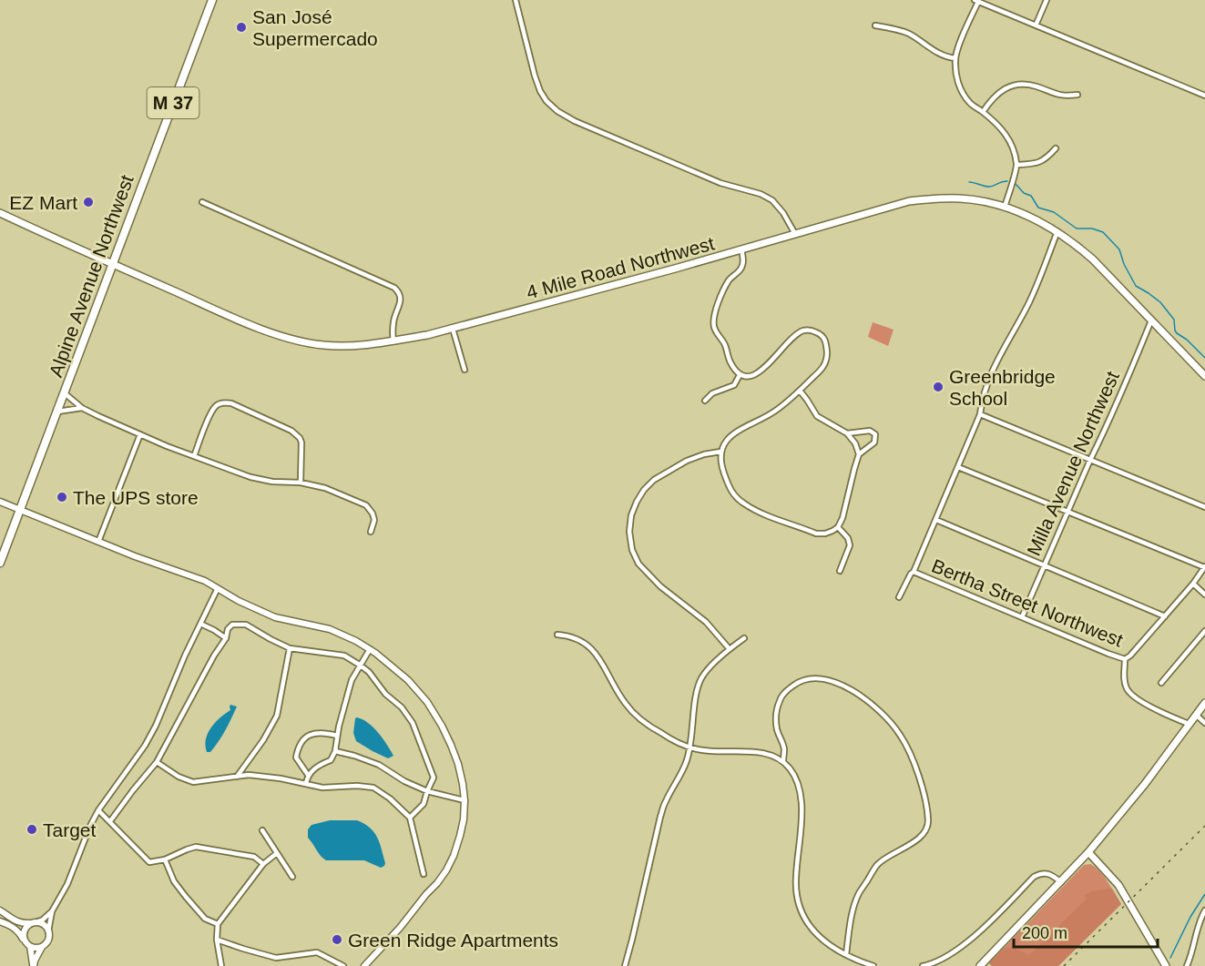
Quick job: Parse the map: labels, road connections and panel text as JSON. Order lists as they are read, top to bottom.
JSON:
{
  "streets": {
    "highway": ["M 37", "Alpine Avenue Northwest"],
    "main road": ["4 Mile Road Northwest"],
    "street": ["Milla Avenue Northwest", "Bertha Street Northwest"]
  },
  "crossings": [
    ["4 Mile Road Northwest", "Alpine Avenue Northwest"],
    ["4 Mile Road Northwest", "Milla Avenue Northwest"],
    ["Milla Avenue Northwest", "Bertha Street Northwest"]
  ],
  "places": [
    "San José Supermercado",
    "EZ Mart",
    "Greenbridge School",
    "The UPS store",
    "Target",
    "Green Ridge Apartments"
  ],
  "scale_bar": "200 m"
}
